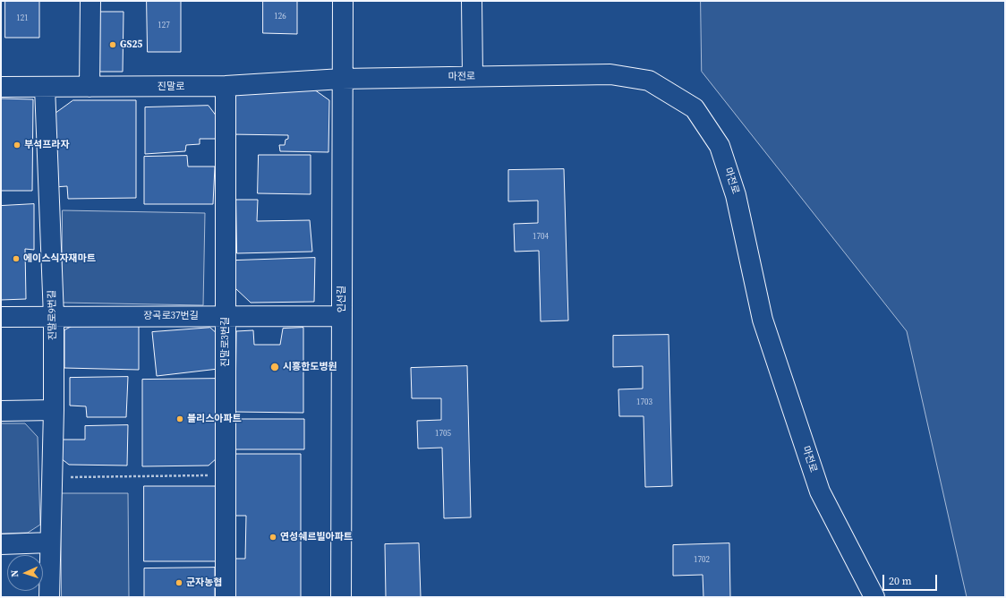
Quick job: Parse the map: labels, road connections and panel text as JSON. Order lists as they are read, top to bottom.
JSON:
{
  "streets": {
    "street": [
      "마전로",
      "진말로",
      "인선길",
      "진말로9번길",
      "장곡로37번길",
      "진말로3번길"
    ]
  },
  "crossings": [
    ["마전로", "진말로"],
    ["마전로", "인선길"],
    ["진말로", "인선길"],
    ["진말로", "진말로9번길"],
    ["진말로", "진말로3번길"],
    ["인선길", "장곡로37번길"],
    ["진말로9번길", "장곡로37번길"],
    ["장곡로37번길", "진말로3번길"]
  ],
  "places": [
    "GS25",
    "부석프라자",
    "에이스식자재마트",
    "시흥한도병원",
    "블리스아파트",
    "연성쉐르빌아파트",
    "군자농협"
  ],
  "house_numbers": [
    "126",
    "121",
    "127",
    "1704",
    "1703",
    "1705",
    "1702"
  ],
  "scale_bar": "20 m",
  "north": "left"
}
